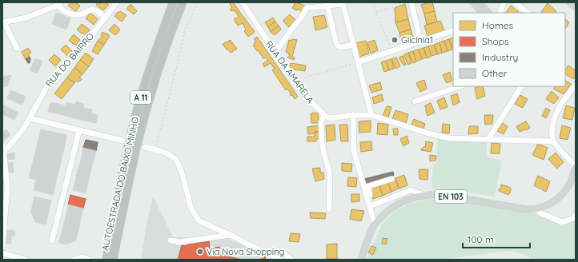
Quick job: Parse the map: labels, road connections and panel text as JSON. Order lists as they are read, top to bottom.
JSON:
{
  "streets": {
    "highway": ["A 11", "AUTOESTRADA DO BAIXO MINHO"],
    "main road": ["EN 103"],
    "street": ["RUA DO BAIRRO", "RUA DA AMARELA"]
  },
  "crossings": [
    ["A 11", "AUTOESTRADA DO BAIXO MINHO"]
  ],
  "places": ["Glicínia1", "Via Nova Shopping"],
  "legend": [
    "Homes",
    "Shops",
    "Industry",
    "Other"
  ],
  "scale_bar": "100 m"
}
